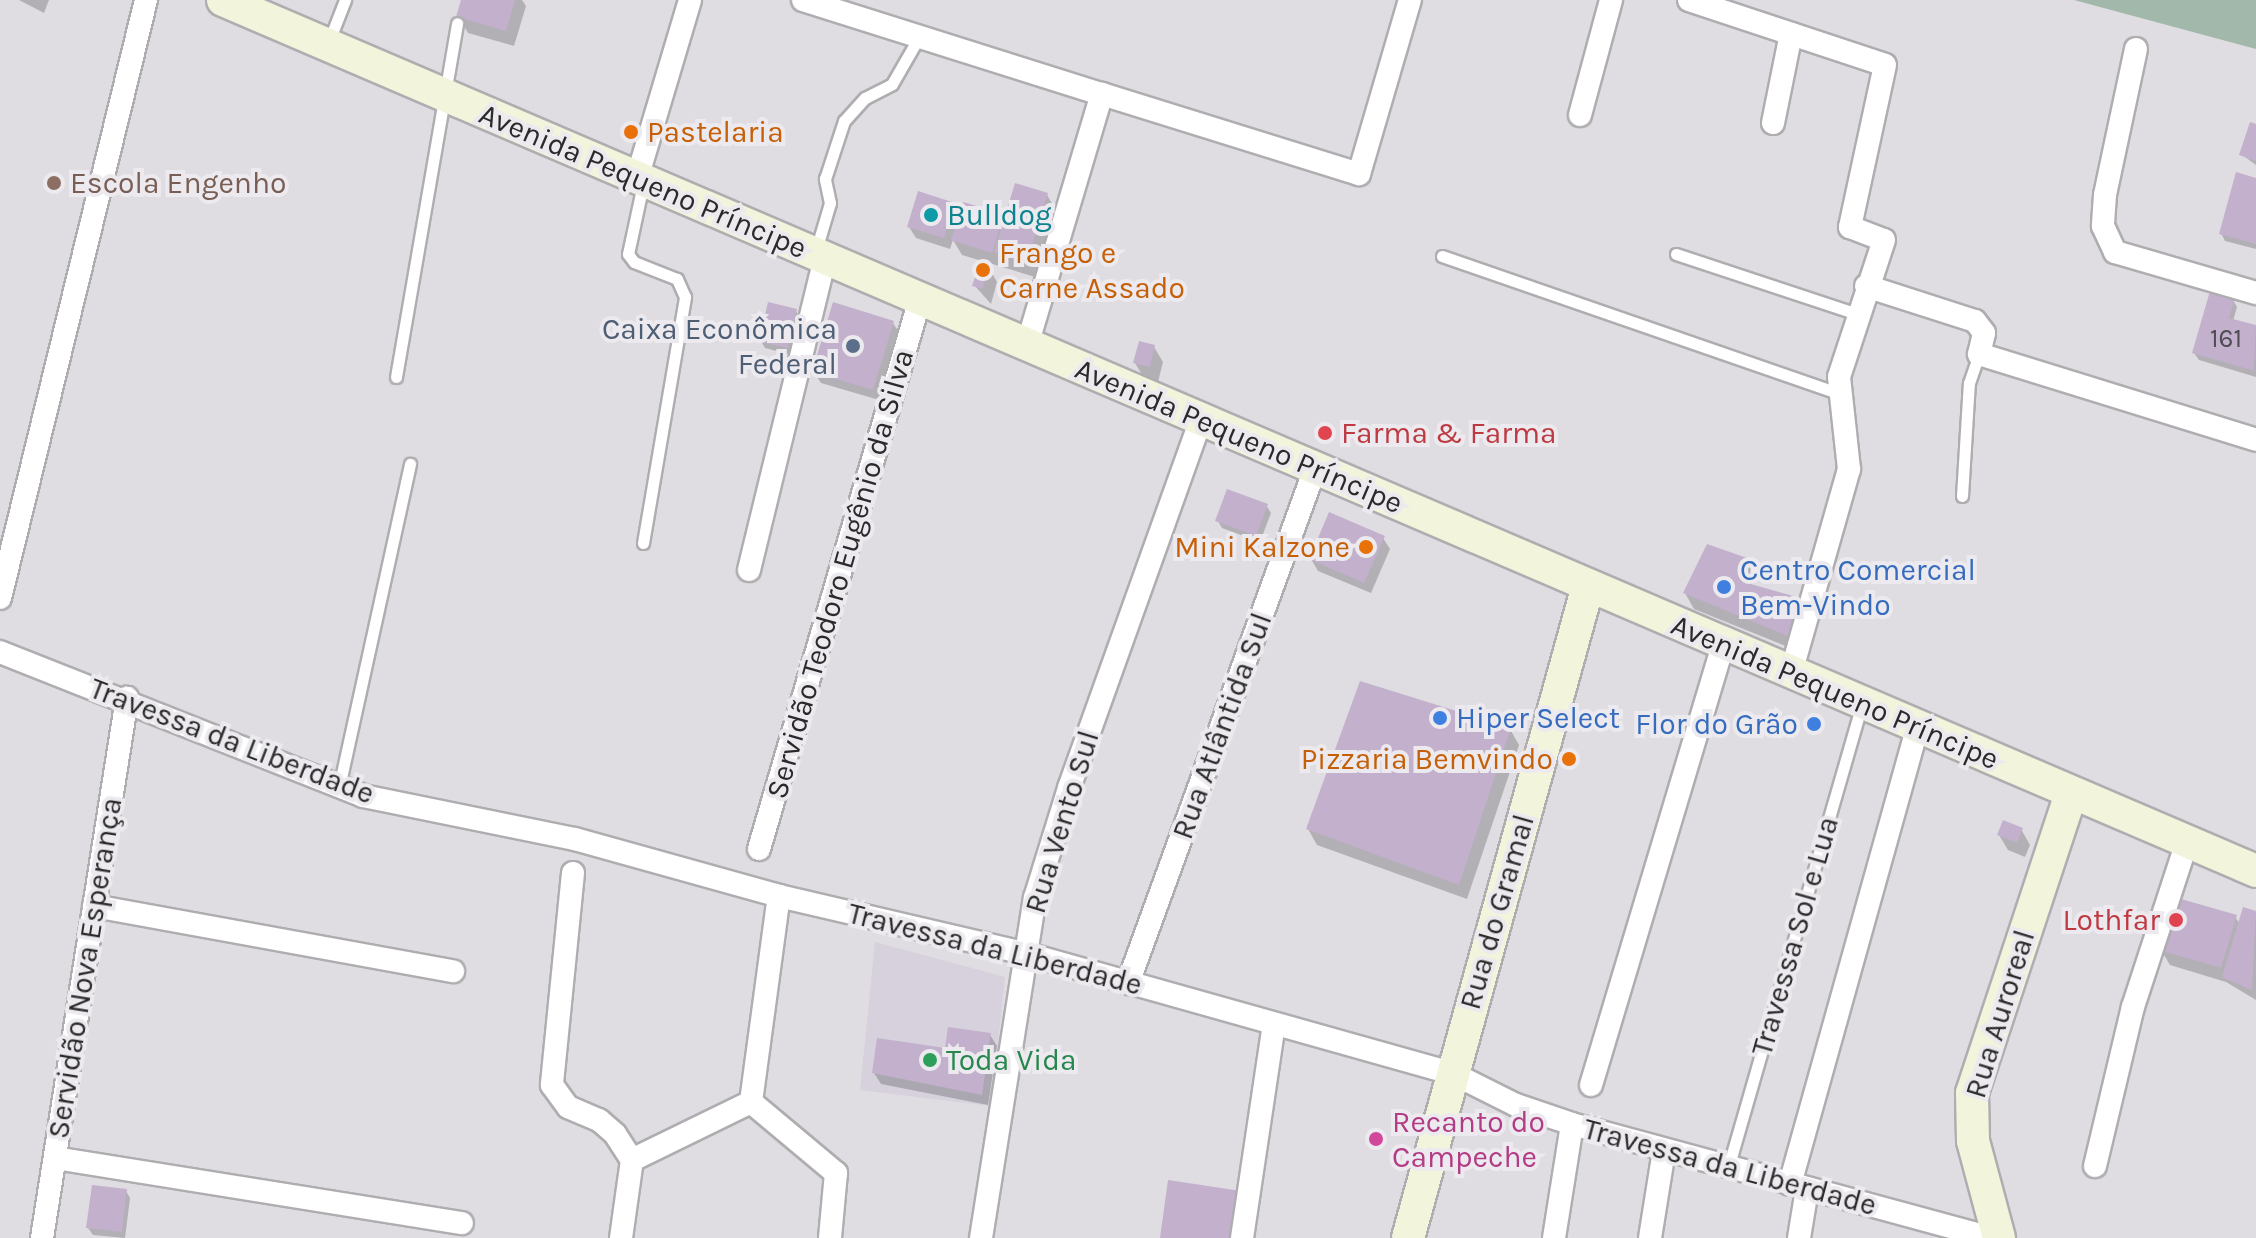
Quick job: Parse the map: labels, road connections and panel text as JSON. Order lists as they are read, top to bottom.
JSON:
{
  "streets": {
    "main road": ["Avenida Pequeno Príncipe", "Rua do Gramal", "Rua Auroreal"],
    "street": [
      "Servidão Teodoro Eugênio da Silva",
      "Rua Atlântida Sul",
      "Travessa da Liberdade",
      "Rua Vento Sul",
      "Servidão Nova Esperança"
    ],
    "lane": ["Travessa Sol e Lua"]
  },
  "crossings": [
    ["Avenida Pequeno Príncipe", "Servidão Teodoro Eugênio da Silva"],
    ["Avenida Pequeno Príncipe", "Rua Atlântida Sul"],
    ["Avenida Pequeno Príncipe", "Rua Vento Sul"],
    ["Avenida Pequeno Príncipe", "Rua do Gramal"],
    ["Avenida Pequeno Príncipe", "Travessa Sol e Lua"],
    ["Avenida Pequeno Príncipe", "Rua Auroreal"],
    ["Rua Atlântida Sul", "Travessa da Liberdade"],
    ["Travessa da Liberdade", "Rua Vento Sul"],
    ["Travessa da Liberdade", "Rua do Gramal"],
    ["Travessa da Liberdade", "Travessa Sol e Lua"],
    ["Travessa da Liberdade", "Servidão Nova Esperança"],
    ["Travessa da Liberdade", "Rua Auroreal"]
  ],
  "places": [
    "Pastelaria",
    "Escola Engenho",
    "Bulldog",
    "Frango e Carne Assado",
    "Caixa Econômica Federal",
    "Farma & Farma",
    "Mini Kalzone",
    "Centro Comercial Bem-Vindo",
    "Hiper Select",
    "Flor do Grão",
    "Pizzaria Bemvindo",
    "Lothfar",
    "Toda Vida",
    "Recanto do Campeche"
  ],
  "house_numbers": ["161"]
}
